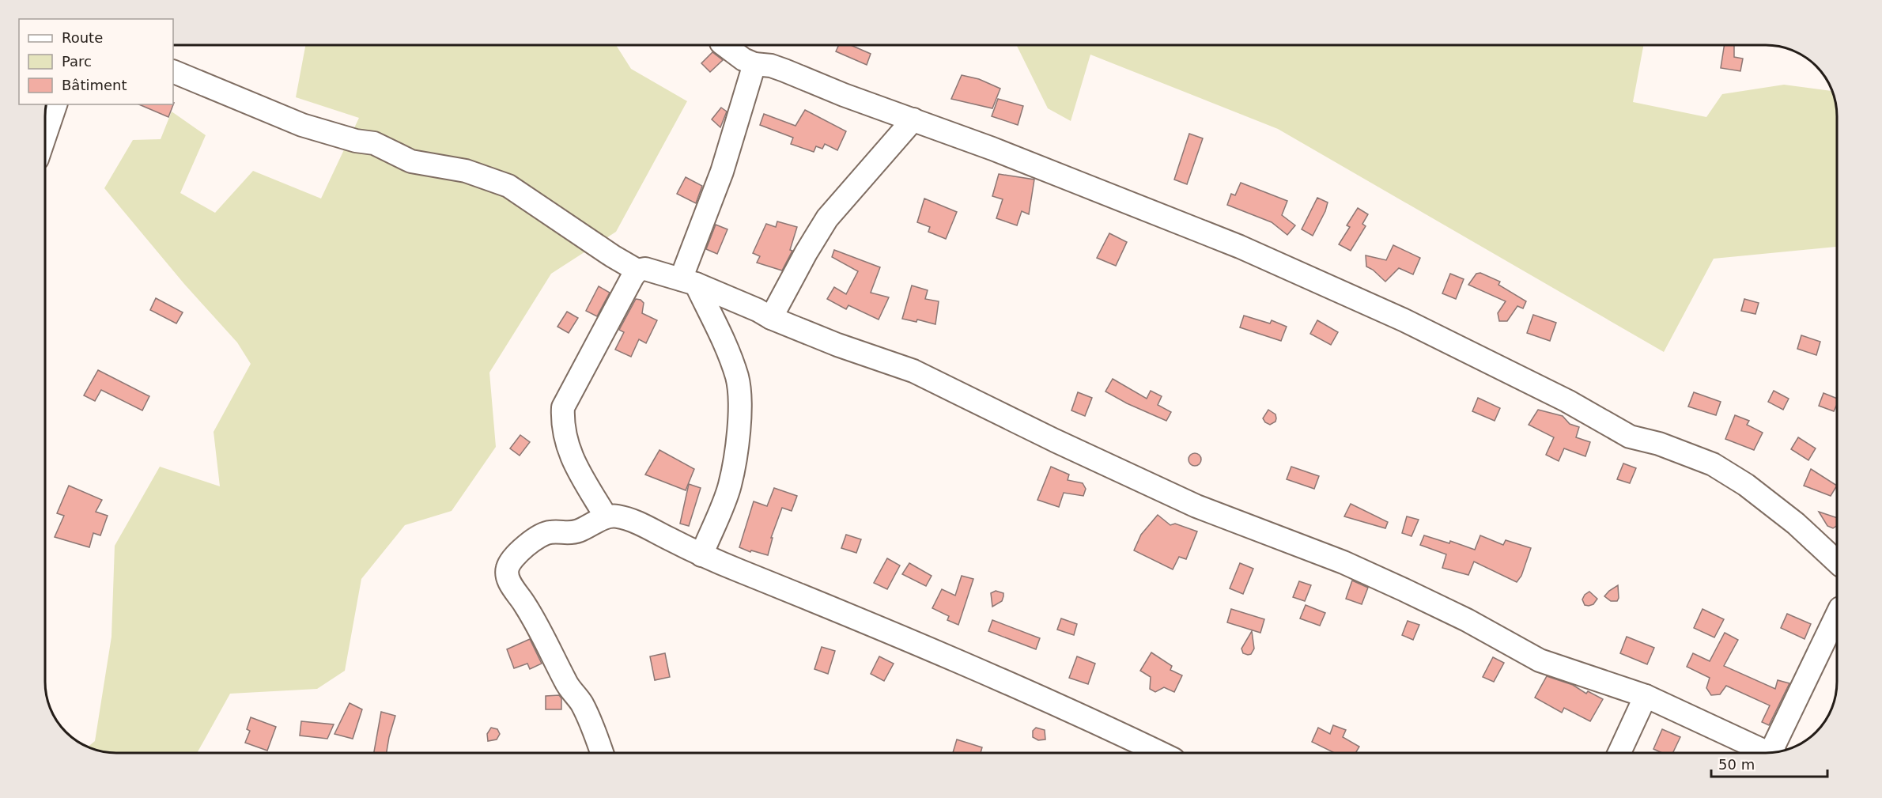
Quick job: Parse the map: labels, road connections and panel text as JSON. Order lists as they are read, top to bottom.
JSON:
{
  "legend": ["Route", "Parc", "Bâtiment"],
  "scale_bar": "50 m"
}
